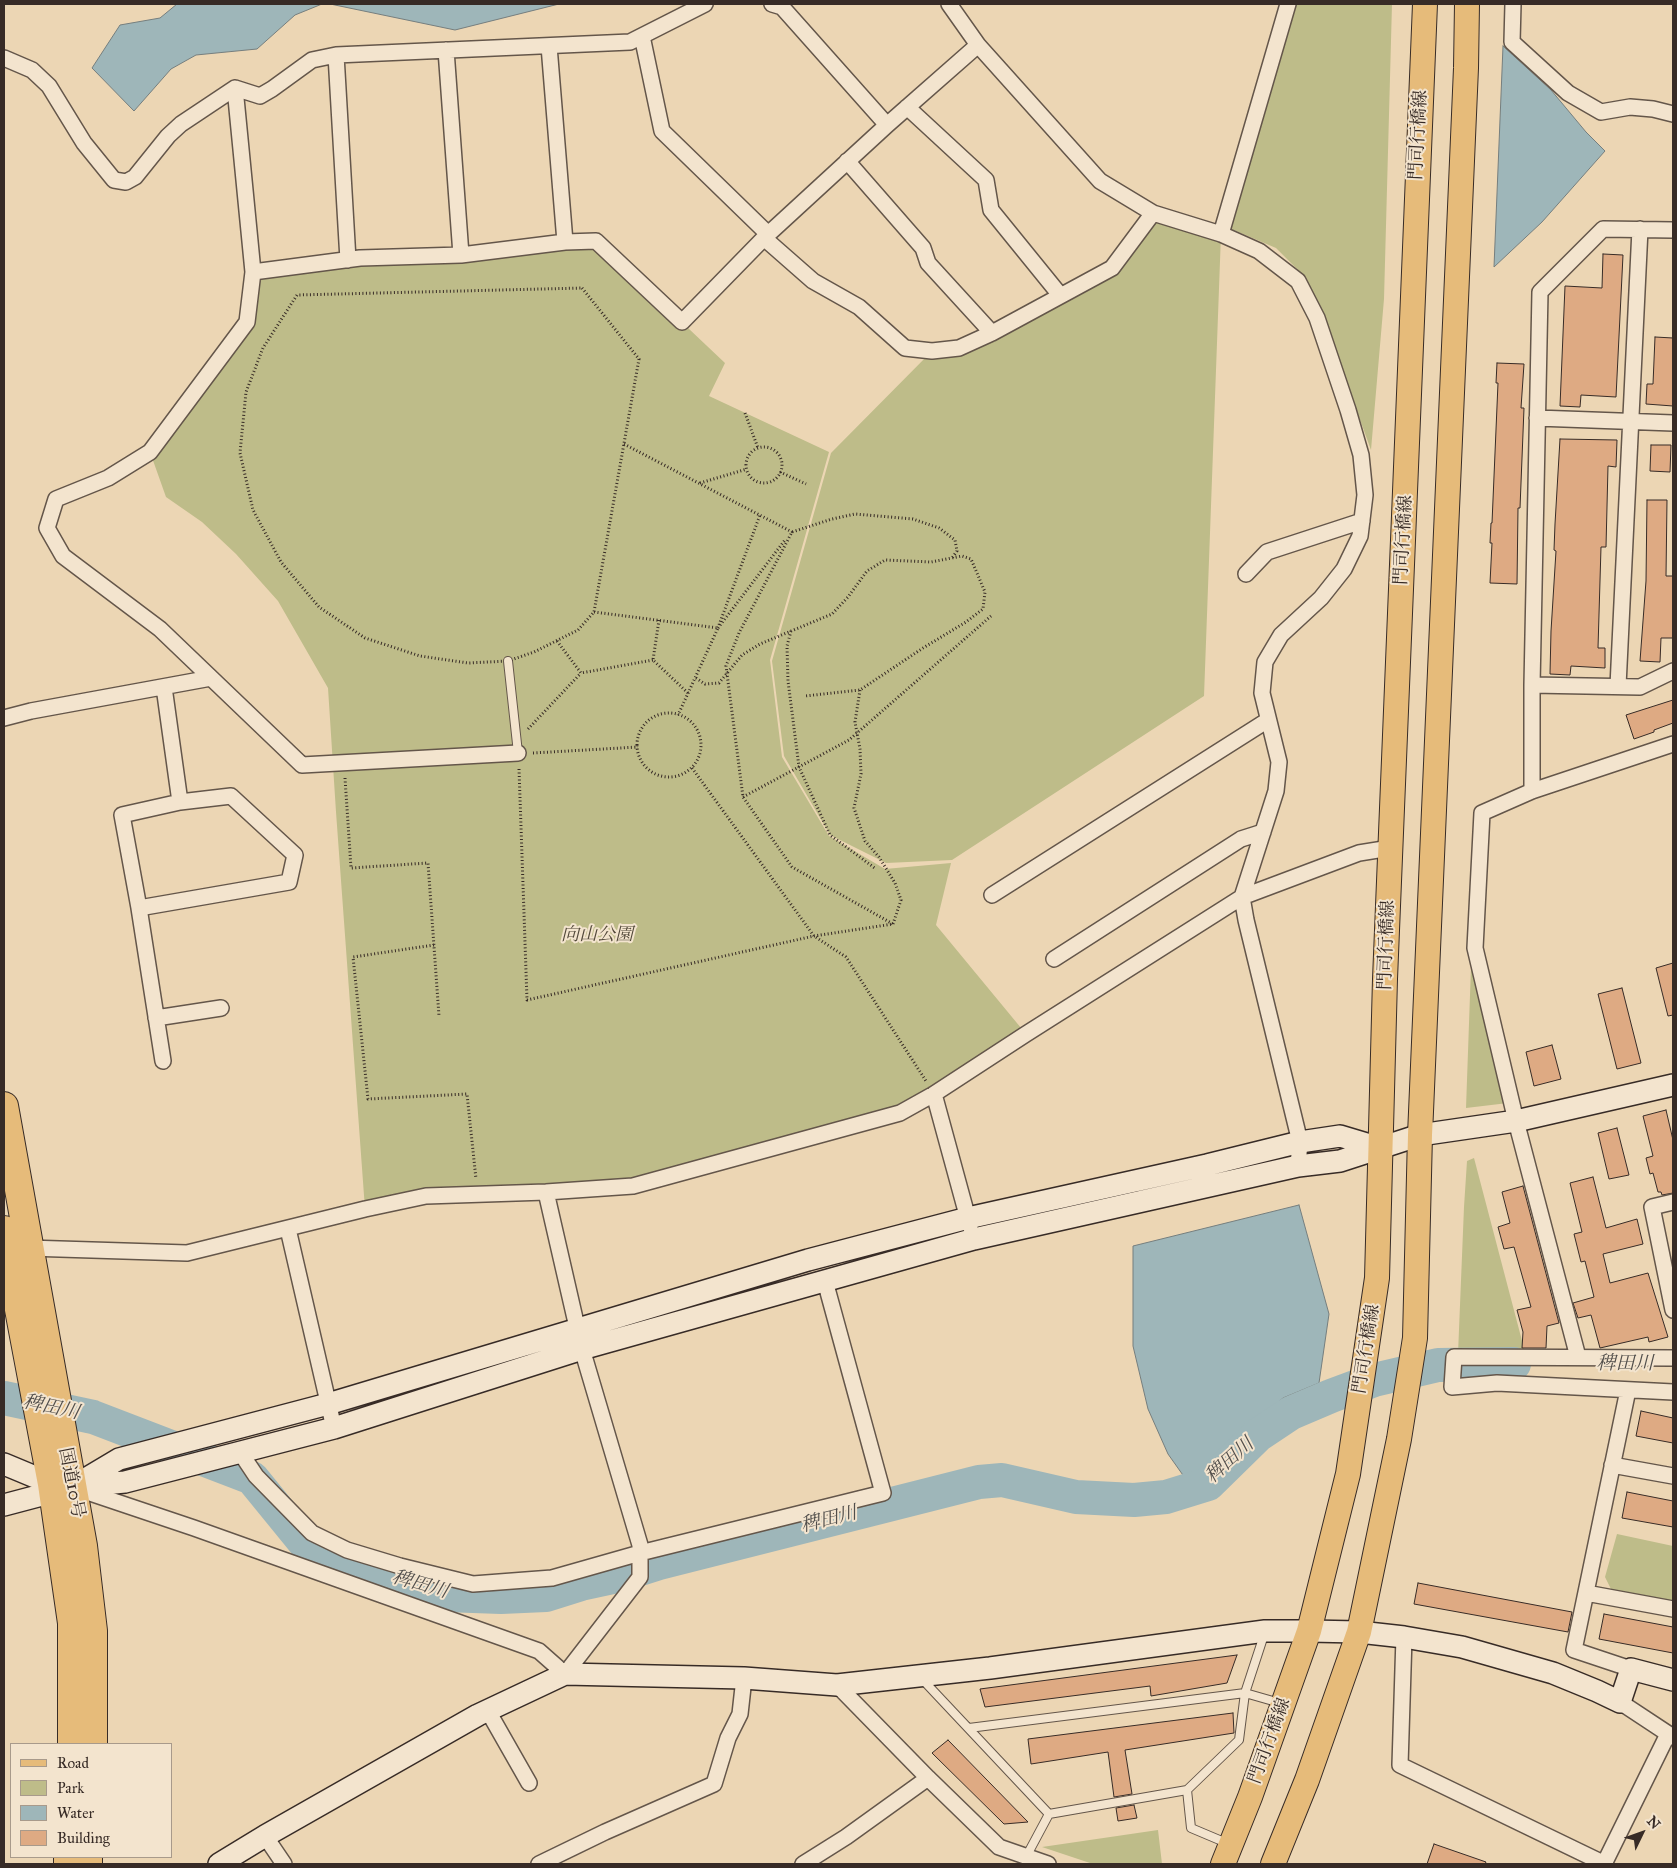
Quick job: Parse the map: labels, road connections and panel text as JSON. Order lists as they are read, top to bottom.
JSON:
{
  "streets": {
    "highway": ["国道10号"],
    "main road": ["門司行橋線"]
  },
  "water": ["稗田川"],
  "parks": ["向山公園"],
  "legend": [
    "Road",
    "Park",
    "Water",
    "Building"
  ],
  "north": "top right"
}
